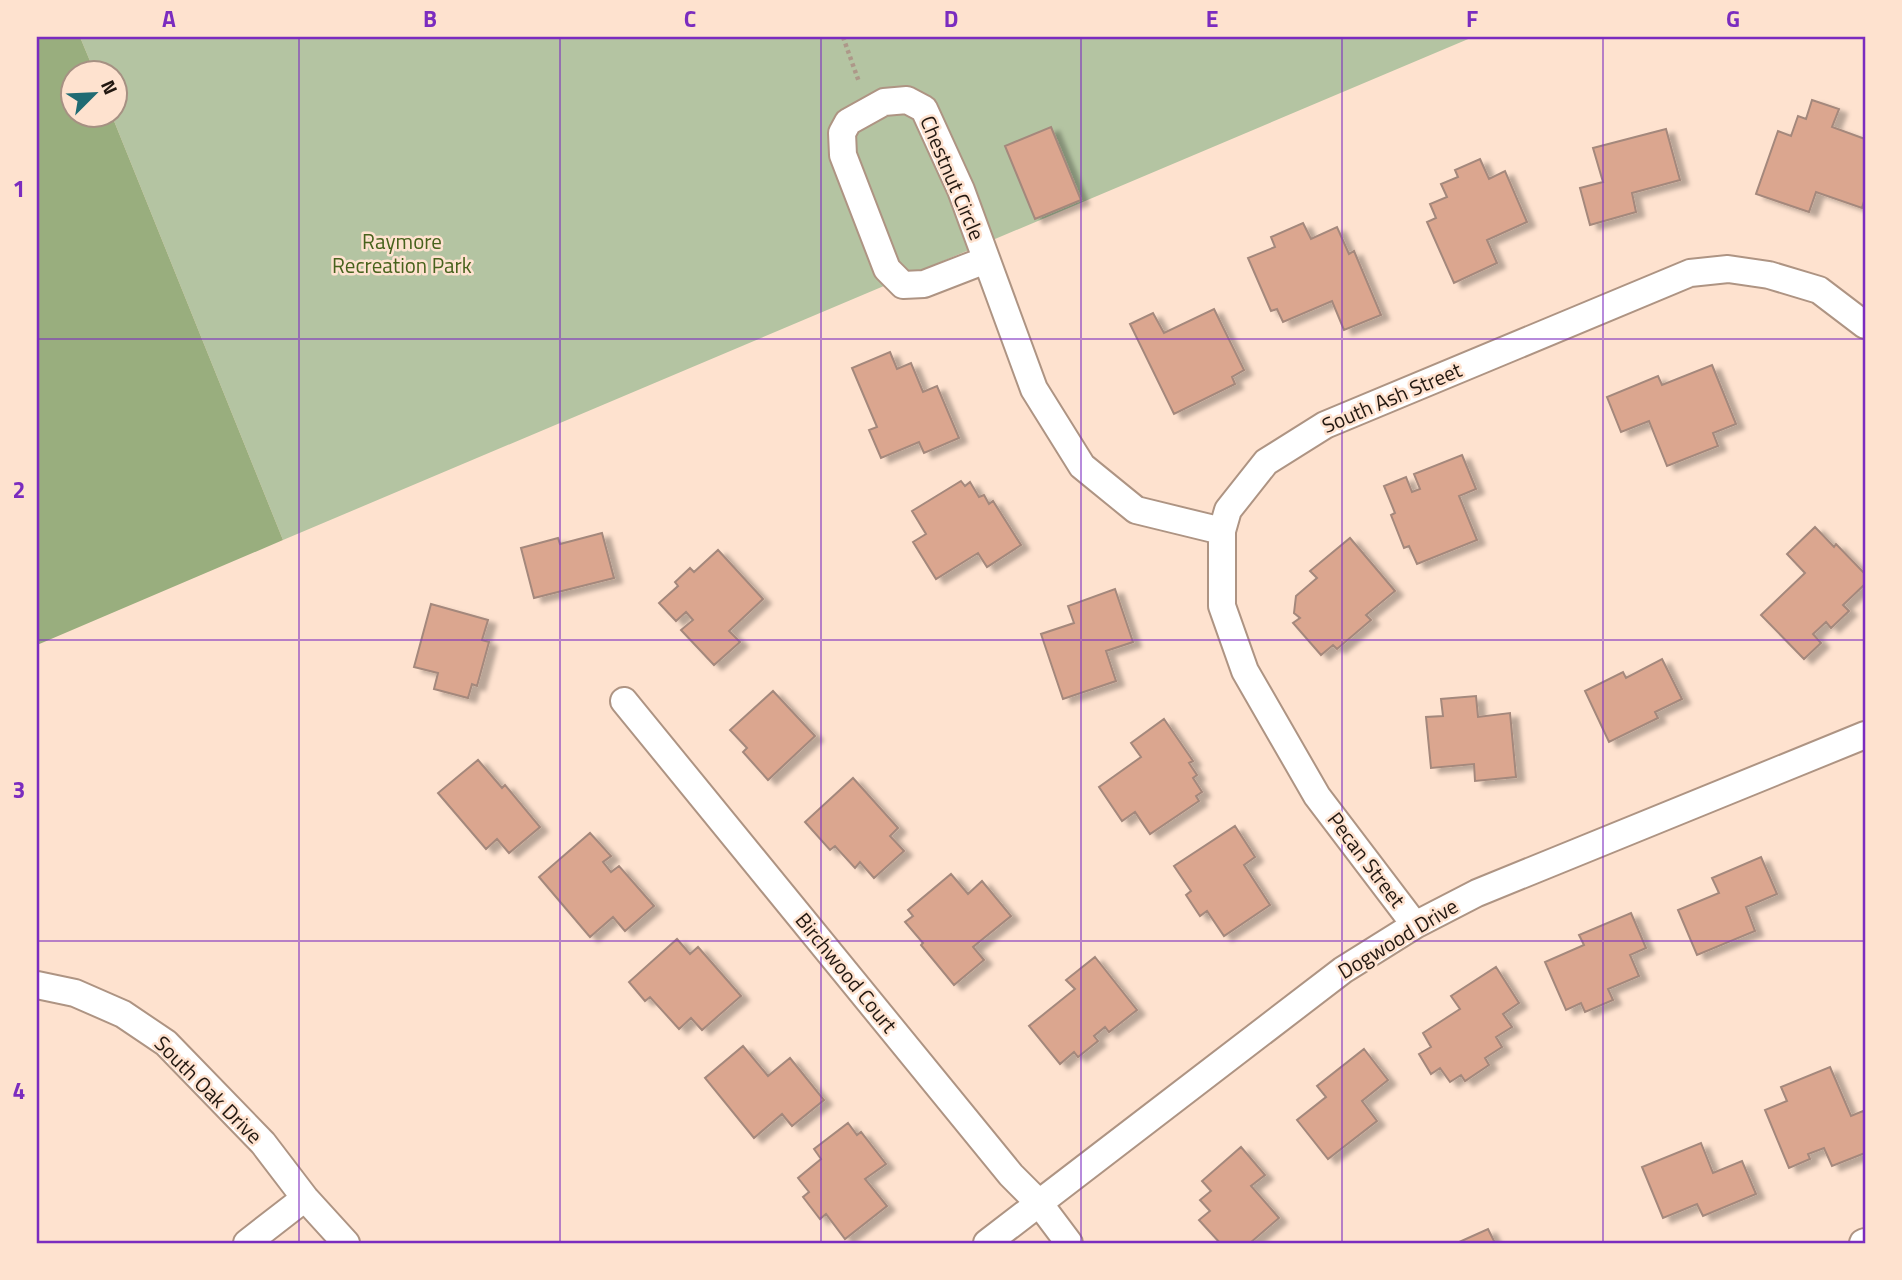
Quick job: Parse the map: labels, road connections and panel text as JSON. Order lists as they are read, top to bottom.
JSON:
{
  "streets": {
    "street": [
      "Chestnut Circle",
      "South Ash Street",
      "Pecan Street",
      "Dogwood Drive",
      "Birchwood Court",
      "South Oak Drive"
    ]
  },
  "crossings": [
    ["Chestnut Circle", "South Ash Street"],
    ["South Ash Street", "Pecan Street"],
    ["Pecan Street", "Dogwood Drive"],
    ["Dogwood Drive", "Birchwood Court"]
  ],
  "parks": ["Raymore Recreation Park"],
  "north": "top right",
  "grid": {
    "columns": [
      "A",
      "B",
      "C",
      "D",
      "E",
      "F",
      "G"
    ],
    "rows": [
      "1",
      "2",
      "3",
      "4"
    ]
  }
}
